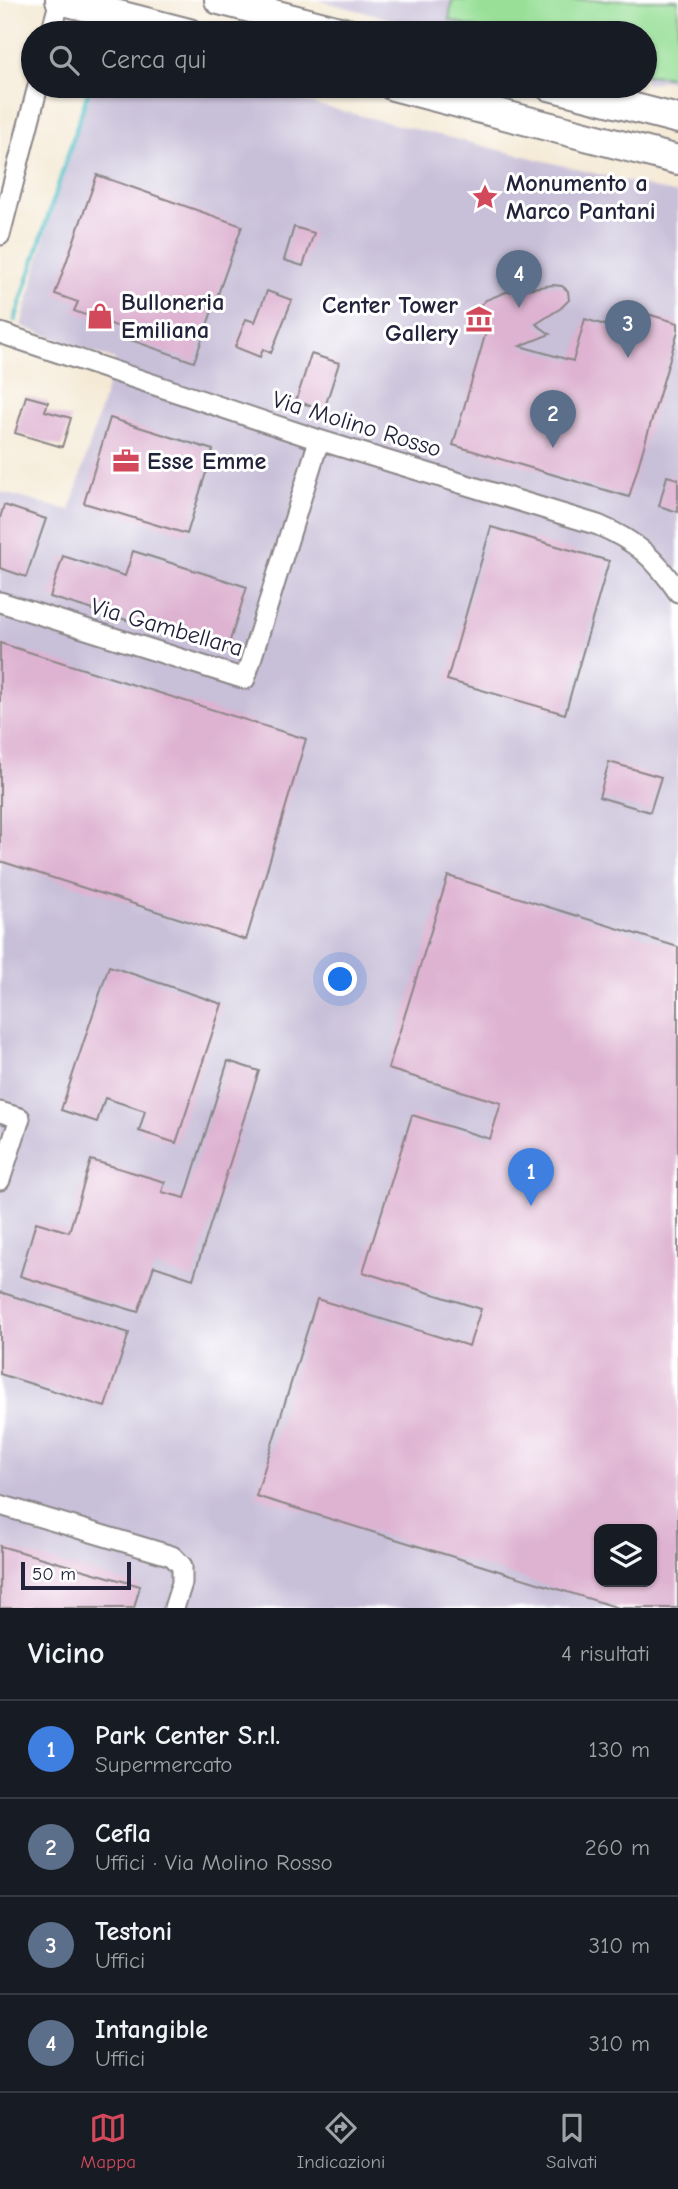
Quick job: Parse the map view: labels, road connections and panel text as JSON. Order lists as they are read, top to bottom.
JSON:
{
  "streets": {
    "street": ["Via Molino Rosso", "Via Gambellara"]
  },
  "crossings": [
    ["Via Molino Rosso", "Via Gambellara"]
  ],
  "places": {
    "place": ["Monumento a Marco Pantani"],
    "shop": ["Bulloneria Emiliana"],
    "museum": ["Center Tower Gallery"],
    "office": ["Esse Emme"]
  },
  "scale_bar": "50 m",
  "page": {
    "search": "Cerca qui",
    "pins": [
      "4",
      "3",
      "2",
      "1"
    ],
    "scale": "50 m",
    "heading": ["Vicino", "4 risultati"],
    "list": [
      {
        "mark": "1",
        "name": "Park Center S.r.l.",
        "note": "Supermercato",
        "value": "130 m"
      },
      {
        "mark": "2",
        "name": "Cefla",
        "note": "Uffici · Via Molino Rosso",
        "value": "260 m"
      },
      {
        "mark": "3",
        "name": "Testoni",
        "note": "Uffici",
        "value": "310 m"
      },
      {
        "mark": "4",
        "name": "Intangible",
        "note": "Uffici",
        "value": "310 m"
      }
    ],
    "nav": ["Mappa", "Indicazioni", "Salvati"]
  }
}
